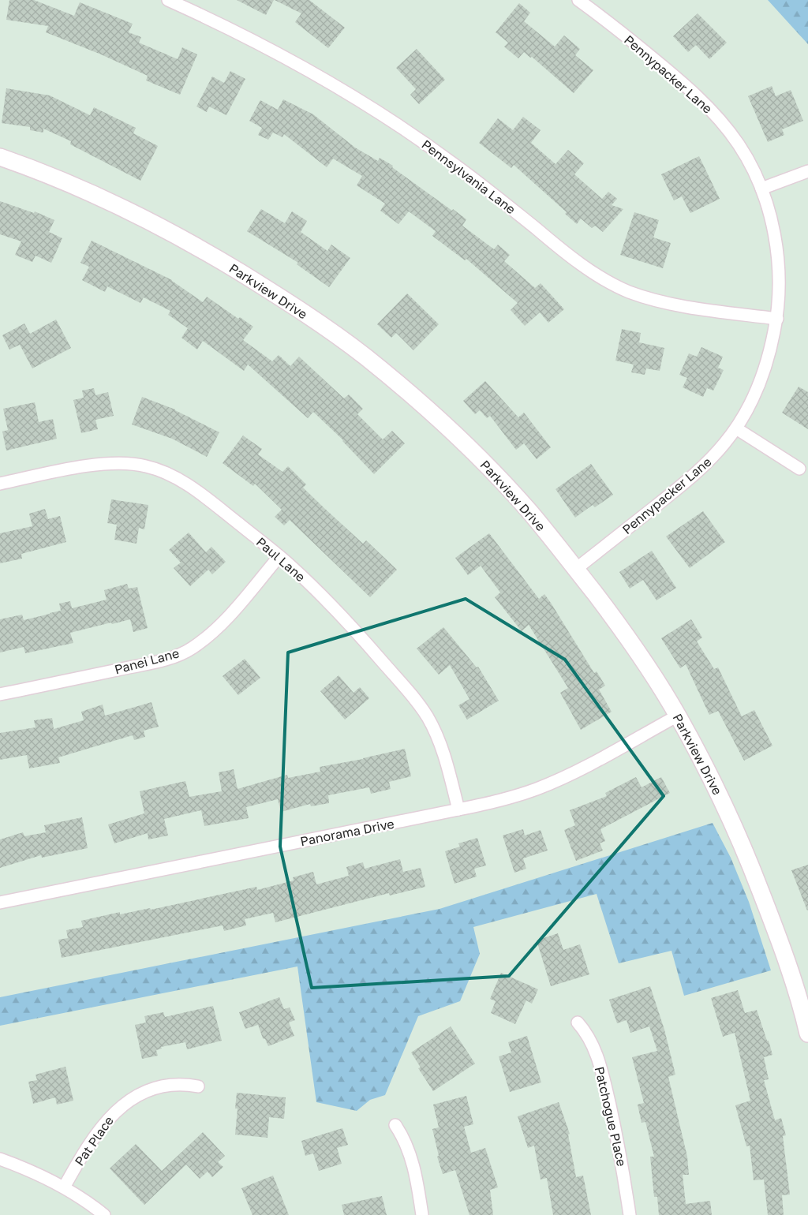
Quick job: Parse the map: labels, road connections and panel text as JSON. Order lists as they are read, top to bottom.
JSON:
{
  "streets": {
    "street": [
      "Pennypacker Lane",
      "Pennsylvania Lane",
      "Parkview Drive",
      "Paul Lane",
      "Panei Lane",
      "Panorama Drive",
      "Patchogue Place",
      "Pat Place"
    ]
  },
  "crossings": [
    ["Pennypacker Lane", "Pennsylvania Lane"],
    ["Pennypacker Lane", "Parkview Drive"],
    ["Parkview Drive", "Panorama Drive"],
    ["Paul Lane", "Panei Lane"],
    ["Paul Lane", "Panorama Drive"]
  ]
}
